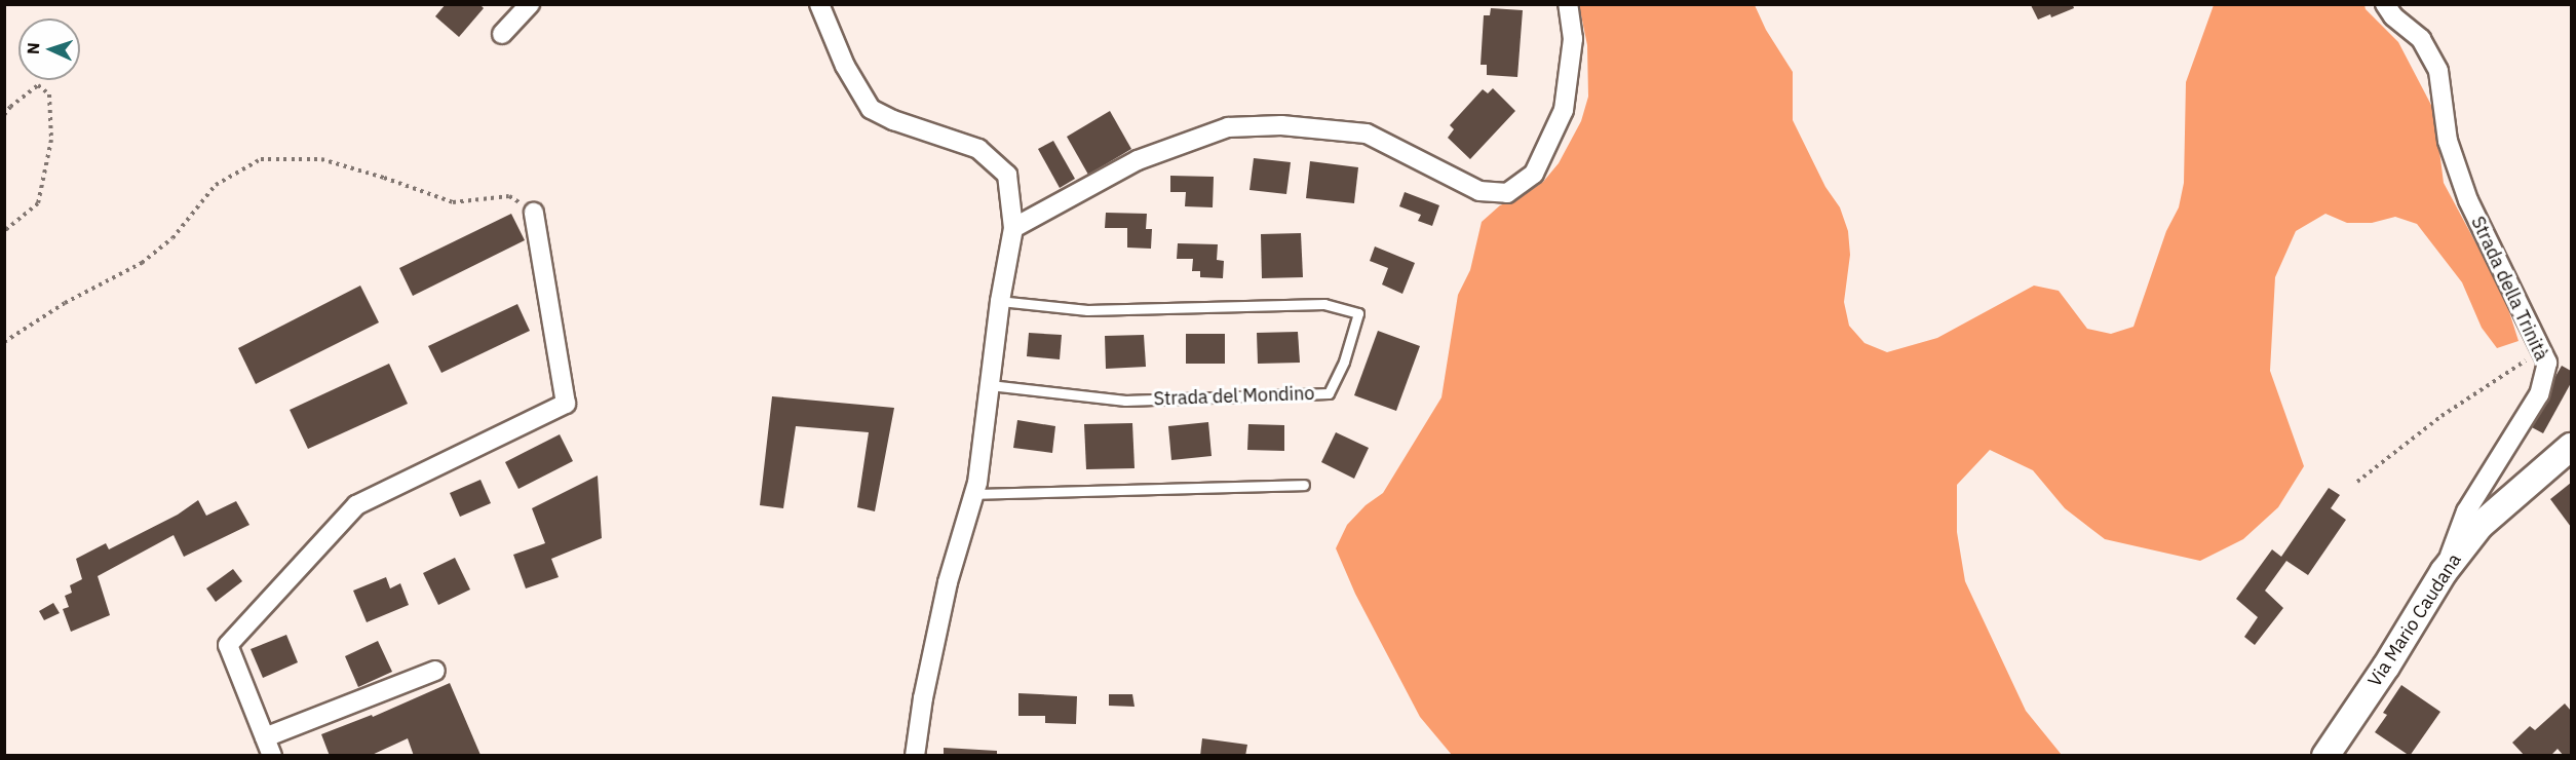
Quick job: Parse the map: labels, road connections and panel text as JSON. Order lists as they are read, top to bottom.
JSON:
{
  "streets": {
    "main road": ["Via Mario Caudana"],
    "street": ["Strada della Trinità"],
    "lane": ["Strada del Mondino"]
  },
  "crossings": [
    ["Strada della Trinità", "Via Mario Caudana"]
  ],
  "north": "left"
}
